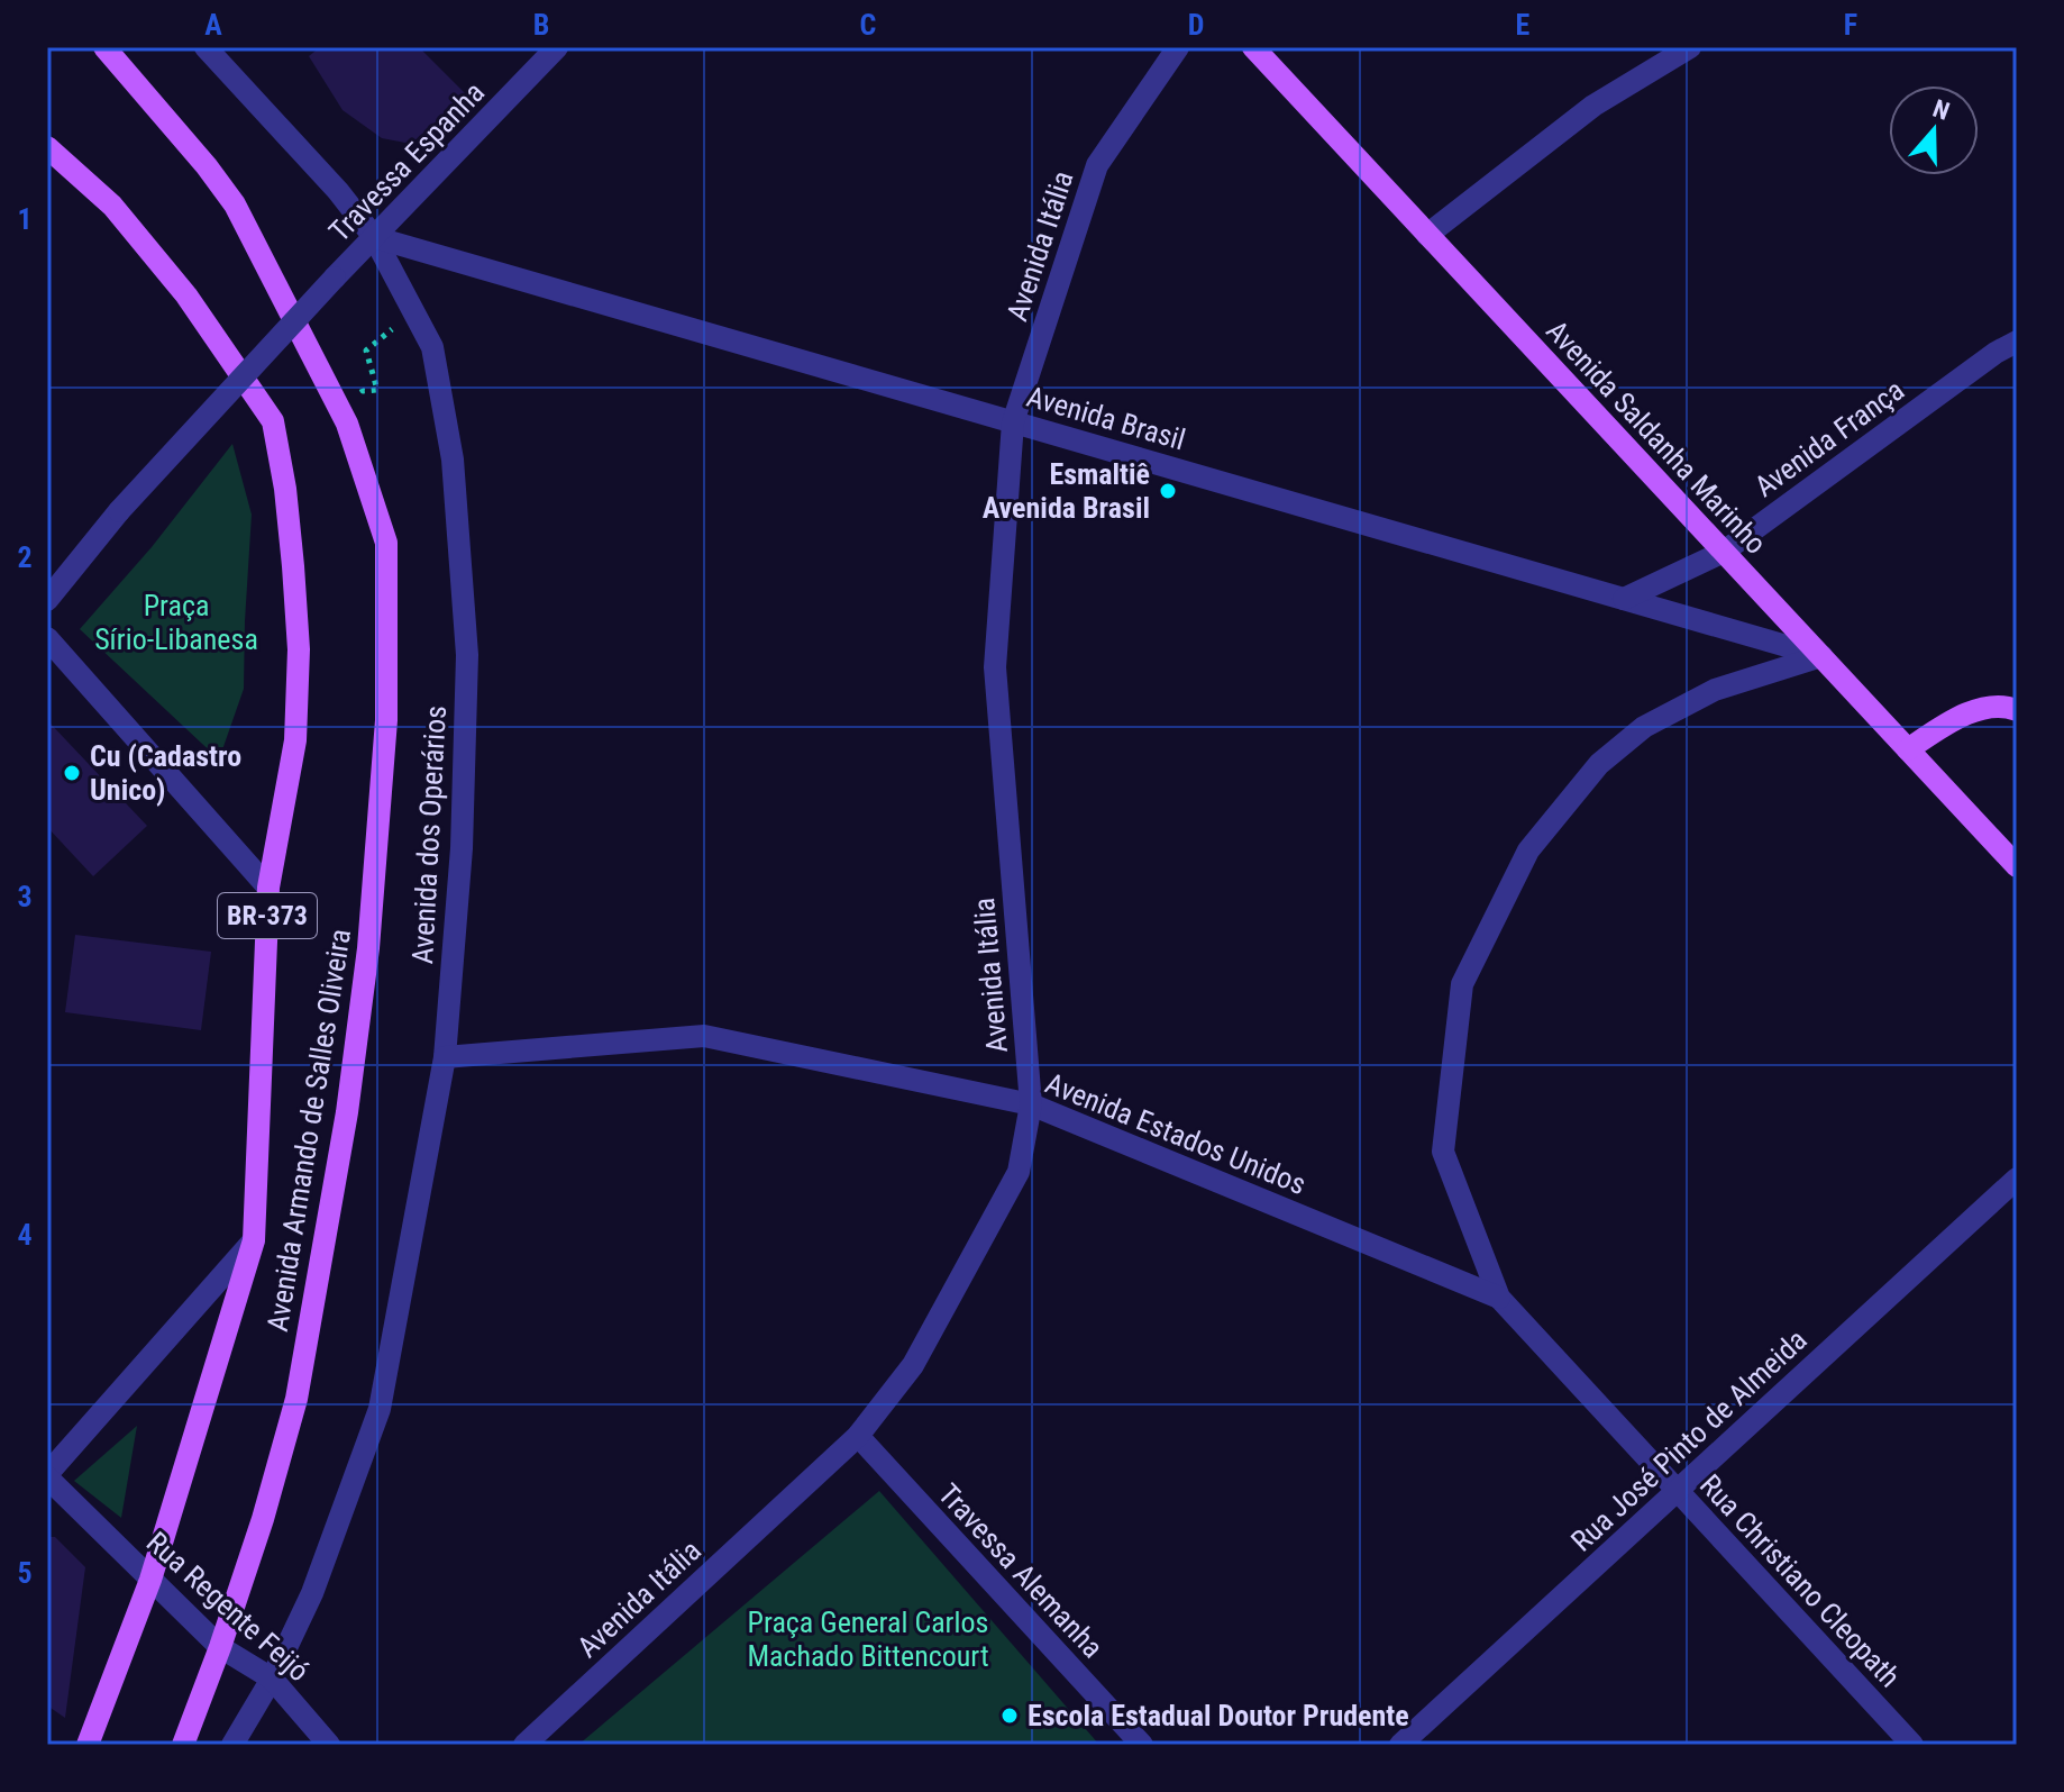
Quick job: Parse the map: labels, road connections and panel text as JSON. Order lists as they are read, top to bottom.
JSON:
{
  "streets": {
    "main road": ["Avenida Saldanha Marinho", "BR-373", "Avenida Armando de Salles Oliveira"],
    "street": [
      "Travessa Espanha",
      "Avenida Itália",
      "Avenida Brasil",
      "Avenida França",
      "Avenida dos Operários",
      "Avenida Estados Unidos",
      "Rua José Pinto de Almeida",
      "Travessa Alemanha",
      "Rua Christiano Cleopath",
      "Rua Regente Feijó"
    ]
  },
  "crossings": [
    ["Travessa Espanha", "Avenida Brasil"],
    ["Travessa Espanha", "Avenida dos Operários"],
    ["Avenida Itália", "Avenida Brasil"],
    ["Avenida Itália", "Avenida Estados Unidos"],
    ["Avenida Itália", "Travessa Alemanha"],
    ["Avenida Brasil", "Avenida Saldanha Marinho"],
    ["Avenida Brasil", "Avenida França"],
    ["Avenida Brasil", "Avenida dos Operários"],
    ["Avenida Saldanha Marinho", "Avenida França"],
    ["Avenida dos Operários", "Avenida Estados Unidos"],
    ["Avenida dos Operários", "Rua Regente Feijó"],
    ["Avenida Armando de Salles Oliveira", "Rua Regente Feijó"],
    ["Avenida Estados Unidos", "Rua Christiano Cleopath"],
    ["Rua José Pinto de Almeida", "Rua Christiano Cleopath"]
  ],
  "parks": ["Praça Sírio-Libanesa", "Praça General Carlos Machado Bittencourt"],
  "places": ["Esmaltiê Avenida Brasil", "Cu (Cadastro Unico)", "Escola Estadual Doutor Prudente"],
  "north": "top",
  "grid": {
    "columns": [
      "A",
      "B",
      "C",
      "D",
      "E",
      "F"
    ],
    "rows": [
      "1",
      "2",
      "3",
      "4",
      "5"
    ]
  }
}
